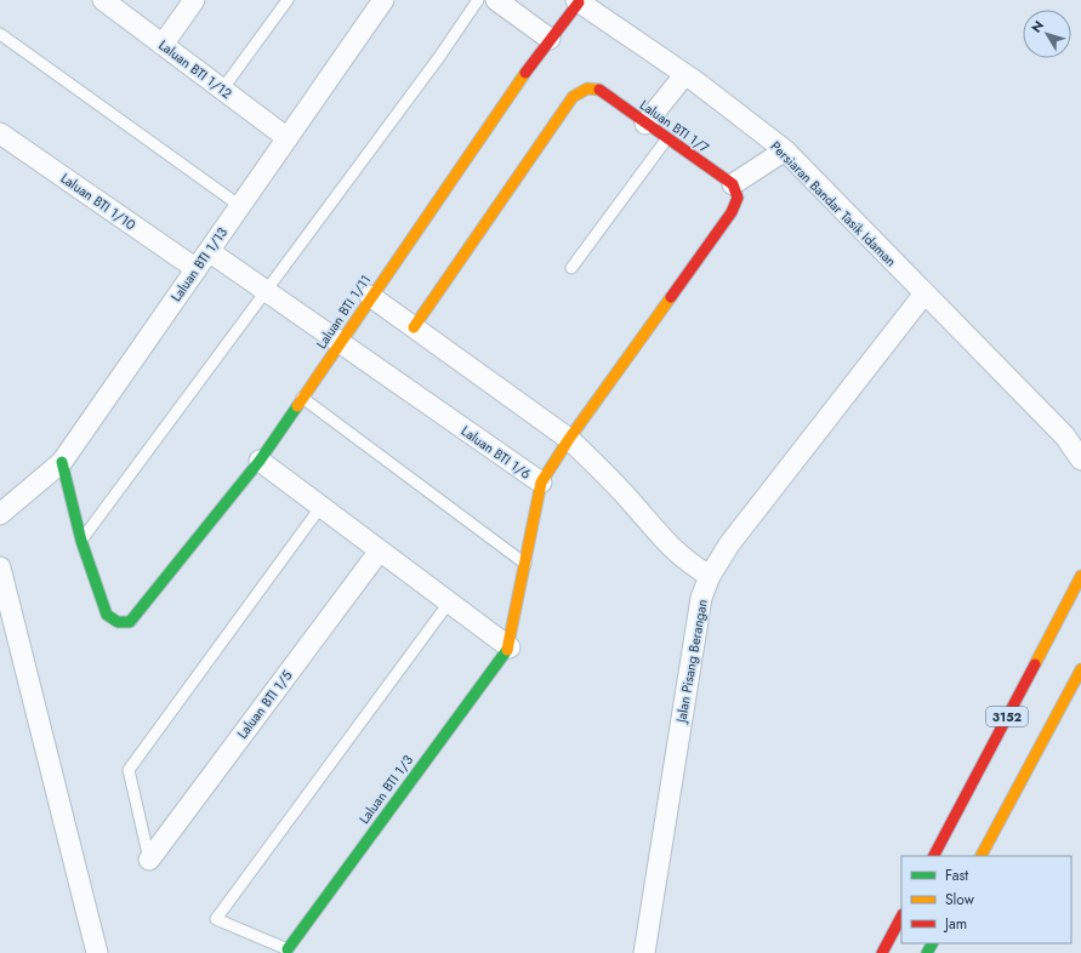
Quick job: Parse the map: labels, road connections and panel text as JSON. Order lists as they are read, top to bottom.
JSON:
{
  "streets": {
    "street": [
      "Laluan BTI 1/12",
      "Laluan BTI 1/7",
      "Laluan BTI 1/10",
      "Persiaran Bandar Tasik Idaman",
      "Laluan BTI 1/13",
      "Laluan BTI 1/11",
      "Laluan BTI 1/6",
      "Jalan Pisang Berangan",
      "Laluan BTI 1/5",
      "3152",
      "Laluan BTI 1/3"
    ]
  },
  "crossings": [
    ["Laluan BTI 1/12", "Laluan BTI 1/13"],
    ["Laluan BTI 1/10", "Laluan BTI 1/13"],
    ["Persiaran Bandar Tasik Idaman", "Laluan BTI 1/11"],
    ["Persiaran Bandar Tasik Idaman", "Jalan Pisang Berangan"],
    ["Laluan BTI 1/13", "Laluan BTI 1/6"],
    ["Laluan BTI 1/11", "Laluan BTI 1/6"],
    ["Laluan BTI 1/6", "Laluan BTI 1/3"]
  ],
  "legend": ["Fast", "Slow", "Jam"],
  "north": "top left"
}
